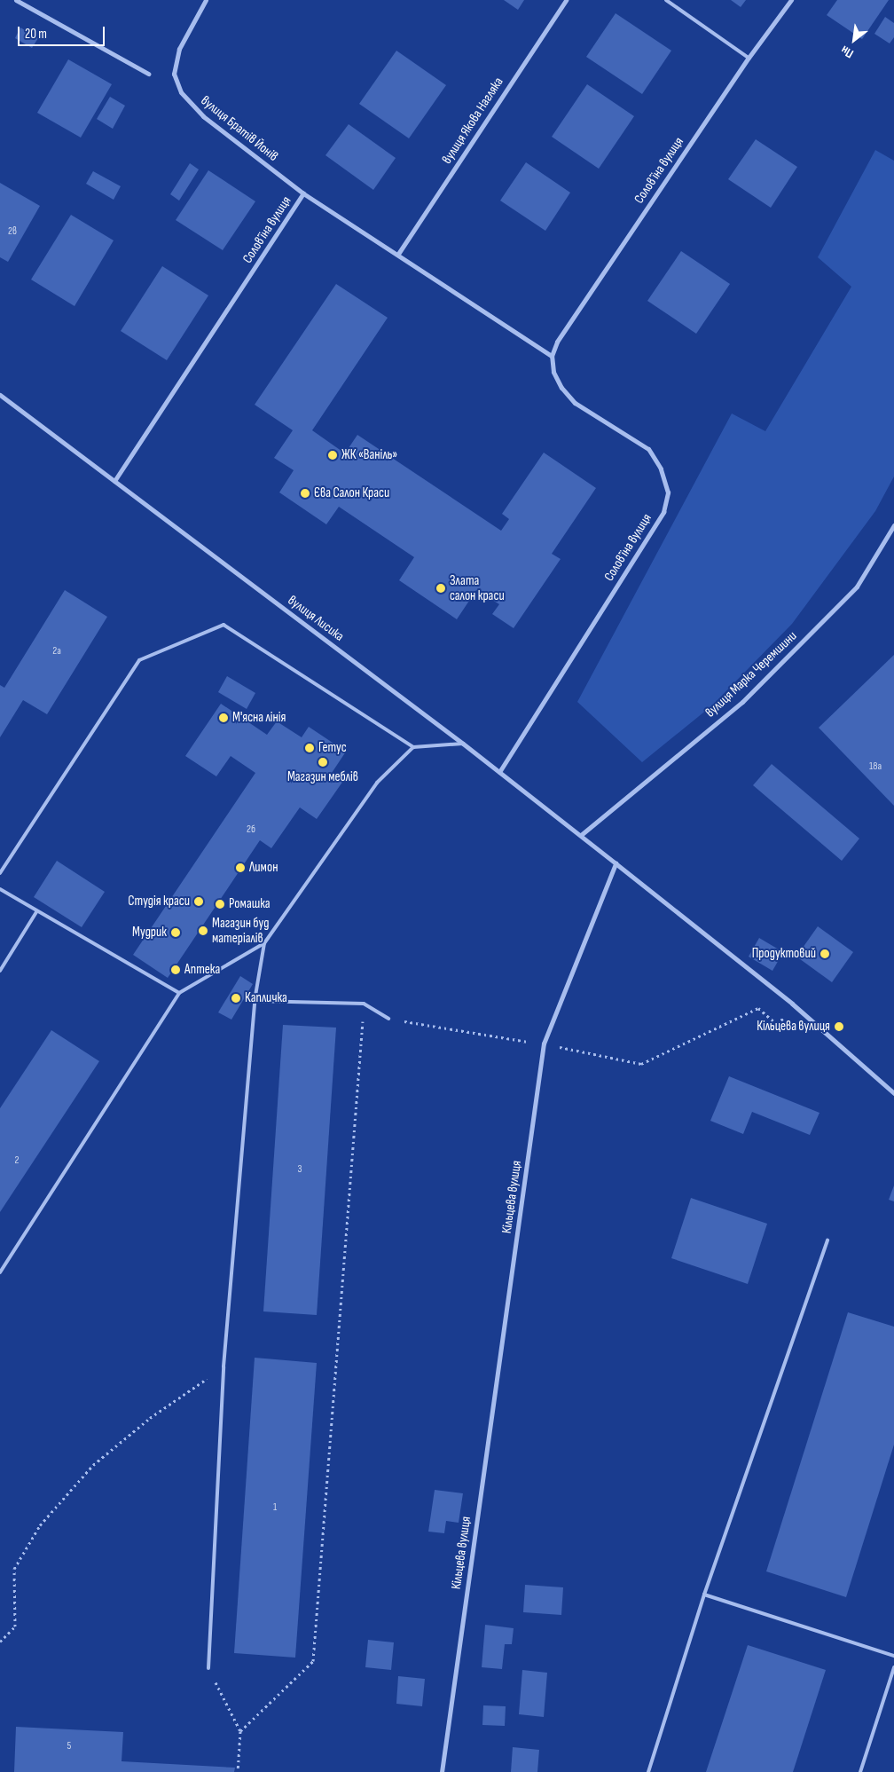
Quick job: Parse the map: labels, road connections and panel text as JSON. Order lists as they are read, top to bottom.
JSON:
{
  "streets": {
    "street": [
      "вулиця Якова Нагляка",
      "вулиця Братів Йонів",
      "Соловʼїна вулиця",
      "вулиця Лисика",
      "вулиця Марка Черемшини",
      "Кільцева вулиця"
    ]
  },
  "crossings": [
    ["вулиця Якова Нагляка", "Соловʼїна вулиця"],
    ["вулиця Братів Йонів", "Соловʼїна вулиця"],
    ["Соловʼїна вулиця", "вулиця Лисика"],
    ["вулиця Лисика", "вулиця Марка Черемшини"],
    ["вулиця Лисика", "Кільцева вулиця"]
  ],
  "places": [
    "ЖК «Ваніль»",
    "Єва Салон Краси",
    "Злата салон краси",
    "М'ясна лінія",
    "Гетус",
    "Магазин меблів",
    "Лимон",
    "Студія краси",
    "Ромашка",
    "Магазин буд матеріалів",
    "Мудрик",
    "Продуктовий",
    "Аптека",
    "Капличка",
    "Кільцева вулиця"
  ],
  "house_numbers": [
    "2в",
    "2а",
    "18а",
    "2б",
    "2",
    "3",
    "1",
    "5"
  ],
  "scale_bar": "20 m",
  "north": "bottom left"
}
